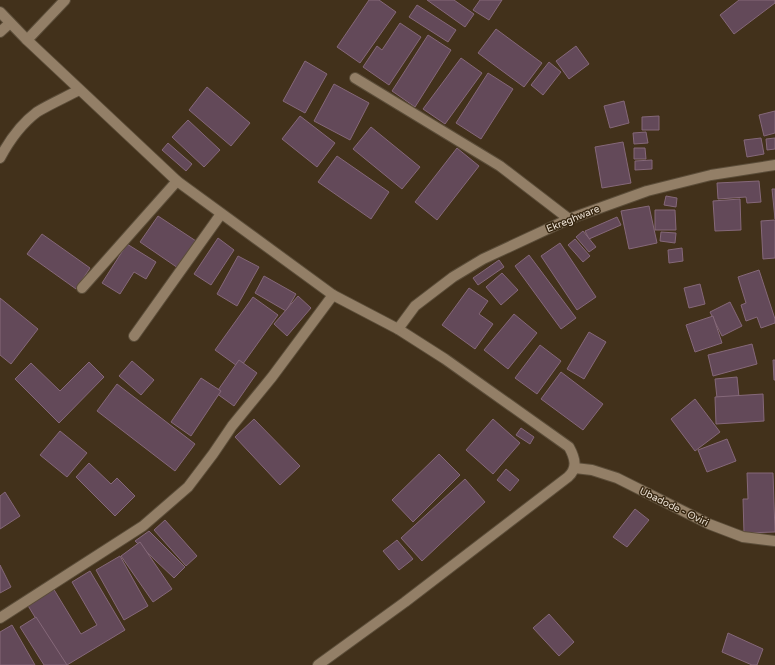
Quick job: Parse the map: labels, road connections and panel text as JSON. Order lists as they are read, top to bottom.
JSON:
{
  "streets": {
    "street": ["Ekreghware", "Ubadode - Oviri"]
  }
}
